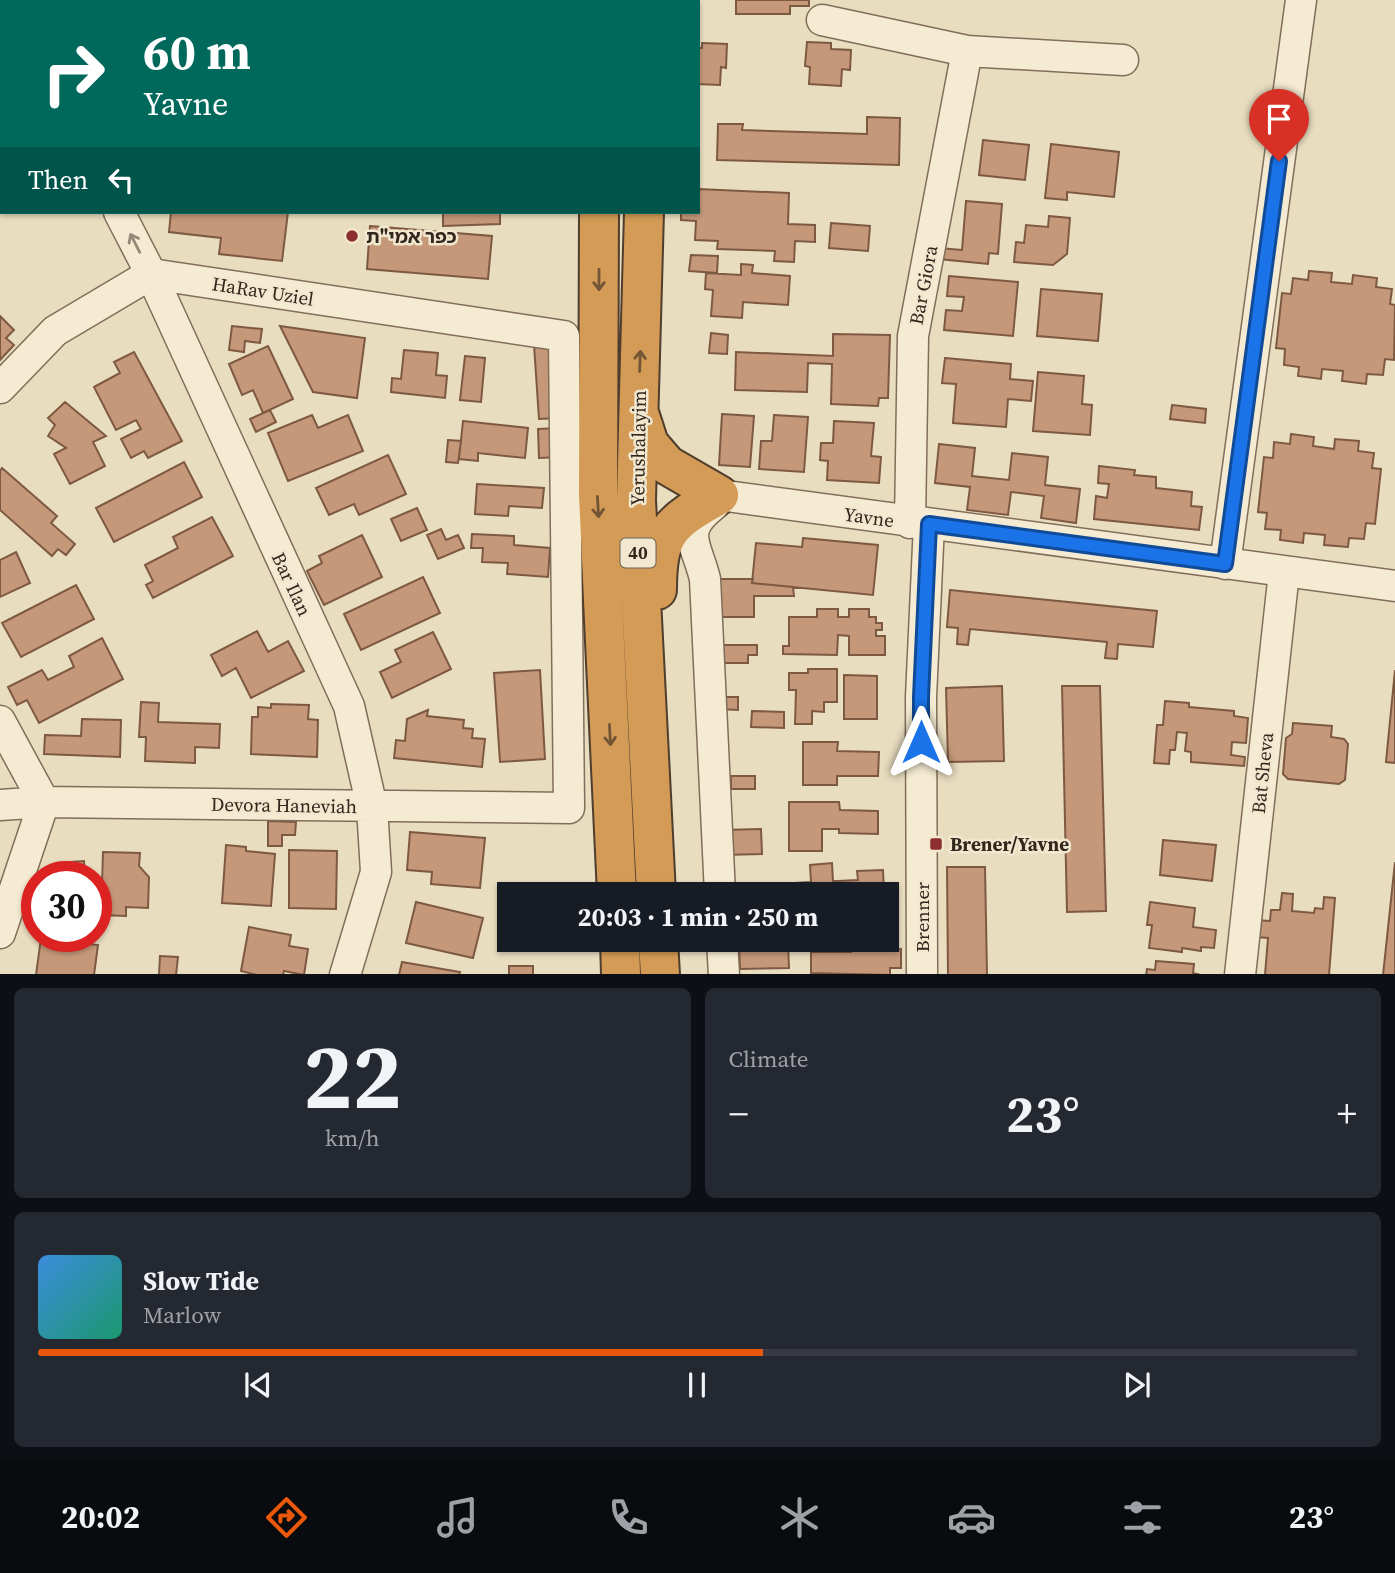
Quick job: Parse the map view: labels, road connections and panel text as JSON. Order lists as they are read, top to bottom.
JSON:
{
  "streets": {
    "highway": ["Yerushalayim", "40"],
    "street": [
      "Bar Giora",
      "HaRav Uziel",
      "Yavne",
      "Bar Ilan",
      "Bat Sheva",
      "Devora Haneviah",
      "Brenner"
    ]
  },
  "crossings": [
    ["Bar Giora", "Yavne"],
    ["Bar Giora", "Brenner"],
    ["HaRav Uziel", "Bar Ilan"],
    ["HaRav Uziel", "Devora Haneviah"],
    ["Yavne", "Bat Sheva"],
    ["Yavne", "Brenner"],
    ["Bar Ilan", "Devora Haneviah"]
  ],
  "places": {
    "other": ["כפר אמי\"ת"],
    "transit": ["Brener/Yavne"]
  },
  "page": {
    "turn": ["60 m", "Yavne"],
    "then": "Then",
    "limit": "30",
    "trip": "20:03 · 1 min · 250 m",
    "tile": [
      ["22", "km/h"],
      "Climate"
    ],
    "heat": ["−", "23°", "+"],
    "song": ["Slow Tide", "Marlow"],
    "tabs": ["20:02", "23°"]
  }
}
